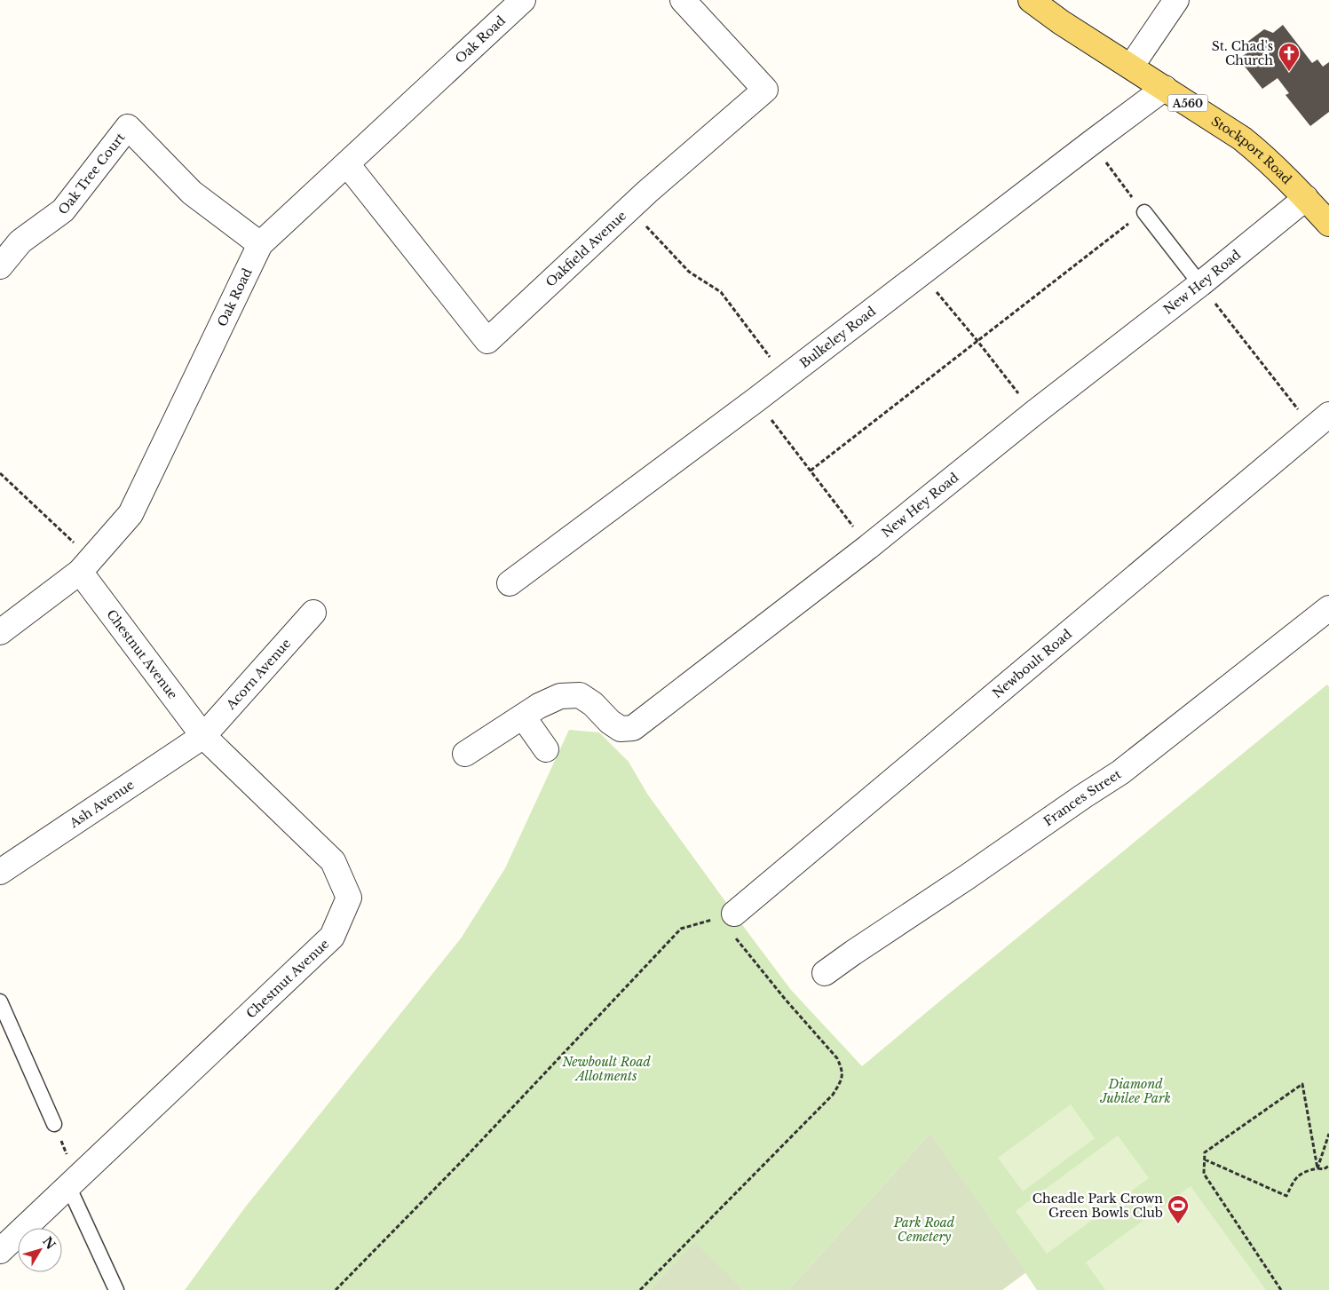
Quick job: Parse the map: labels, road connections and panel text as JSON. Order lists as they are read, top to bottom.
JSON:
{
  "streets": {
    "main road": ["A560", "Stockport Road"],
    "street": [
      "Oak Road",
      "Oak Tree Court",
      "Oakfield Avenue",
      "New Hey Road",
      "Bulkeley Road",
      "Chestnut Avenue",
      "Newboult Road",
      "Acorn Avenue",
      "Frances Street",
      "Ash Avenue"
    ]
  },
  "crossings": [
    ["Oak Road", "Oak Tree Court"],
    ["Oak Road", "Oakfield Avenue"],
    ["Oak Road", "Chestnut Avenue"],
    ["Stockport Road", "New Hey Road"],
    ["Stockport Road", "Bulkeley Road"],
    ["Chestnut Avenue", "Acorn Avenue"],
    ["Chestnut Avenue", "Ash Avenue"],
    ["Acorn Avenue", "Ash Avenue"]
  ],
  "parks": ["Newboult Road Allotments", "Diamond Jubilee Park", "Park Road Cemetery"],
  "places": {
    "church": ["St. Chad's Church"],
    "sports": ["Cheadle Park Crown Green Bowls Club"]
  },
  "north": "top right"
}
